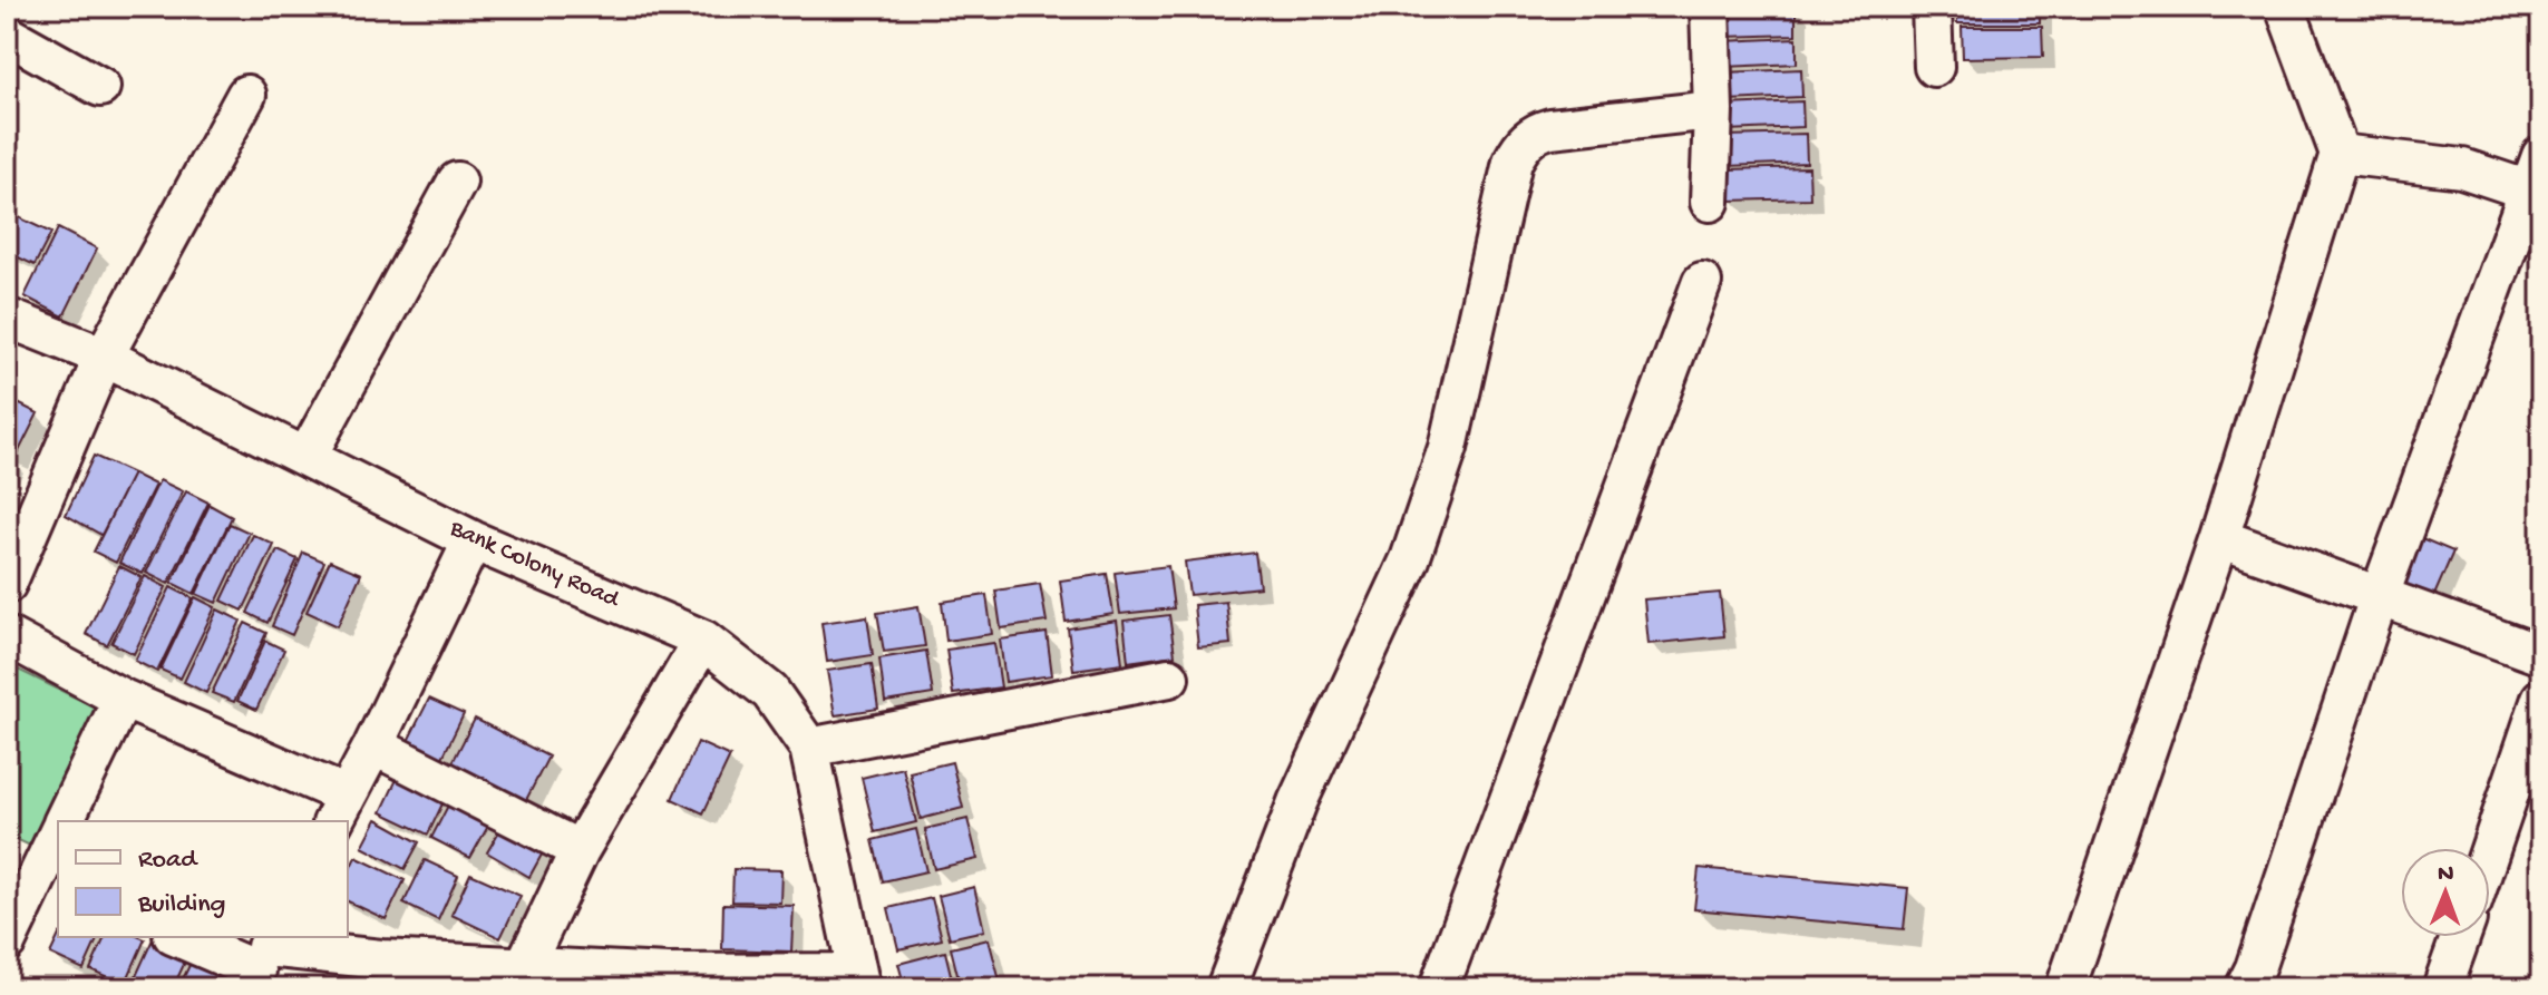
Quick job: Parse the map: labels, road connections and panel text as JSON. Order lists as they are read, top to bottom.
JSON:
{
  "streets": {
    "street": ["Bank Colony Road"]
  },
  "legend": ["Road", "Building"],
  "north": "top"
}
